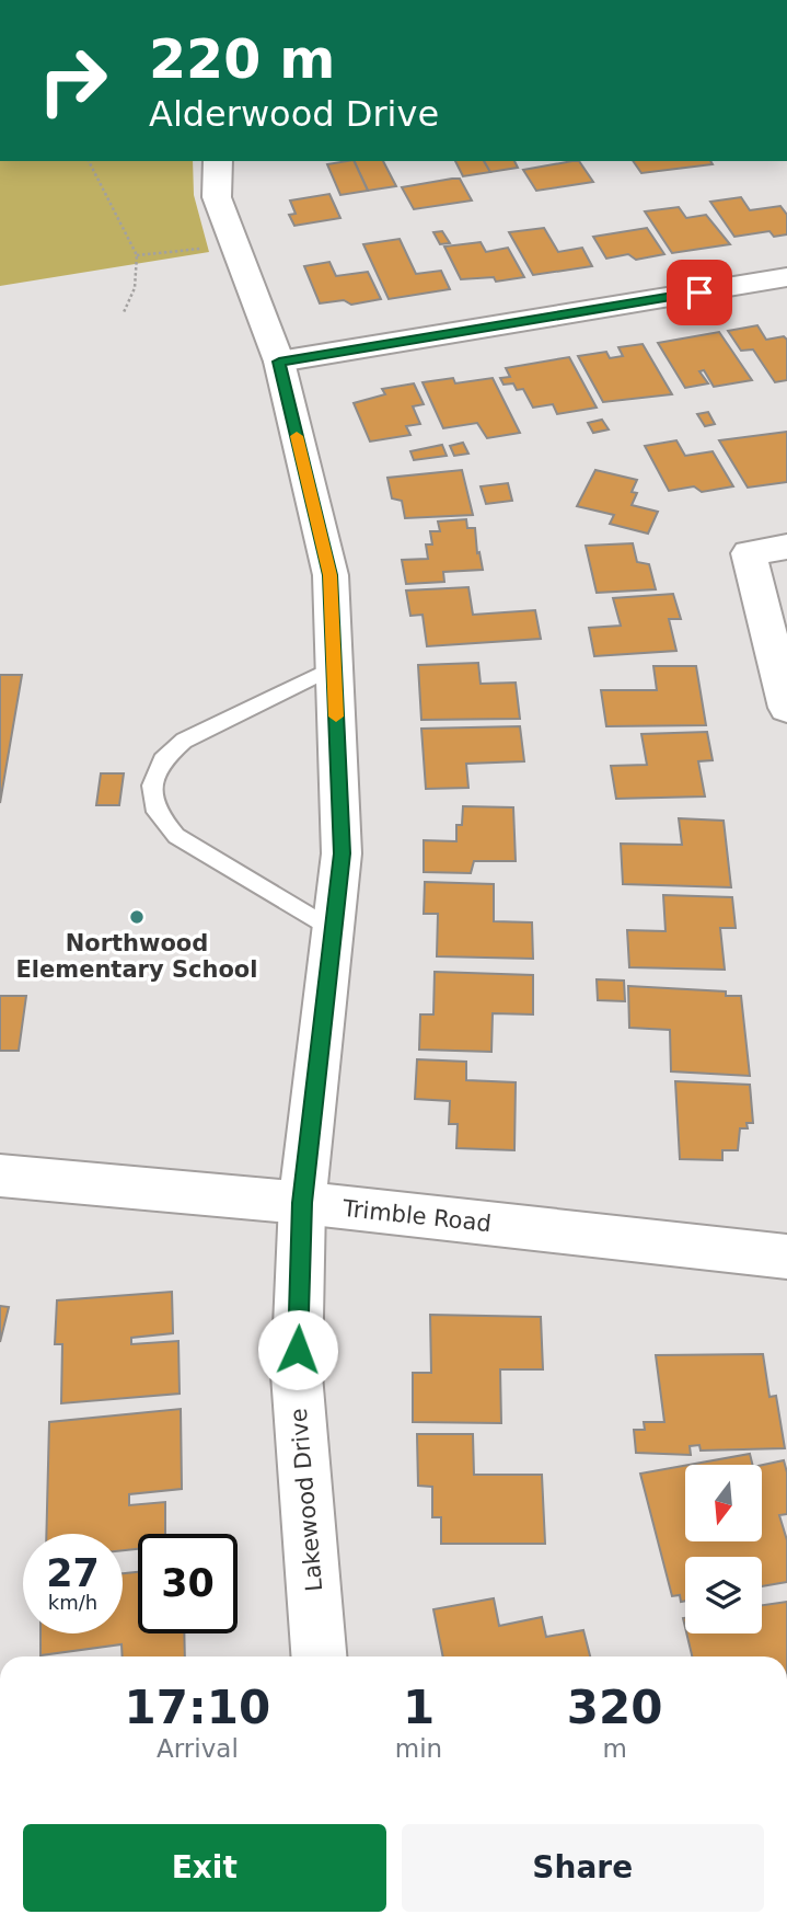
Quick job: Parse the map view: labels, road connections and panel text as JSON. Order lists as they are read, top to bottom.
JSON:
{
  "streets": {
    "street": ["Trimble Road", "Lakewood Drive"]
  },
  "crossings": [
    ["Trimble Road", "Lakewood Drive"]
  ],
  "places": ["Northwood Elementary School"],
  "north": "bottom",
  "page": {
    "turn": ["220 m", "Alderwood Drive"],
    "speed": "27 km/h",
    "limit": "30",
    "eta": [
      "17:10",
      "Arrival",
      "1",
      "min",
      "320",
      "m"
    ],
    "buttons": ["Exit", "Share"]
  }
}
